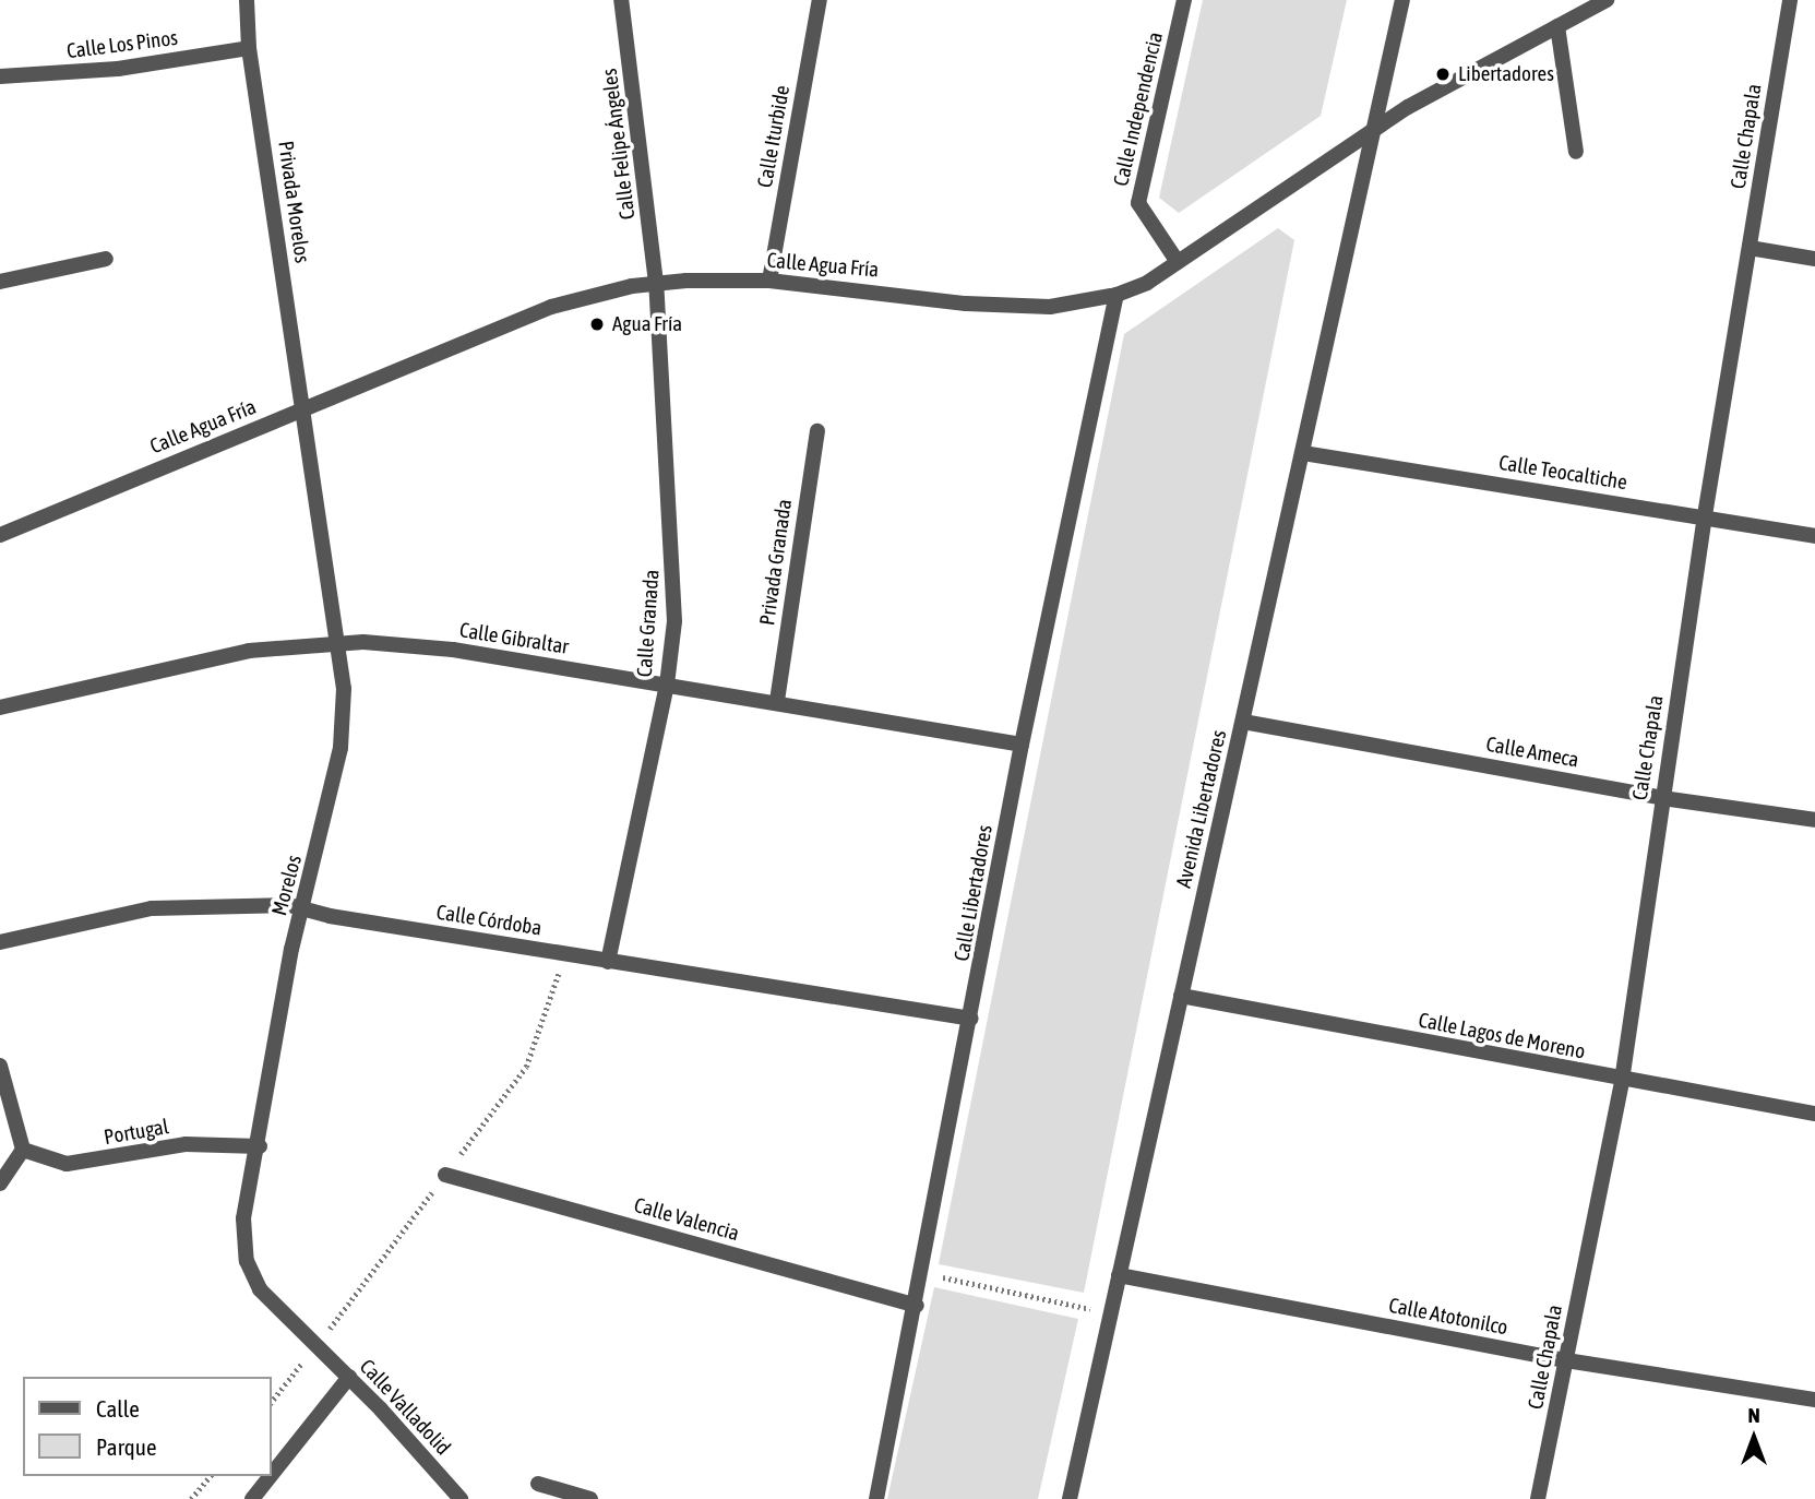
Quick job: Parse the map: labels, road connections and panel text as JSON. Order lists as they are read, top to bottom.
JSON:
{
  "streets": {
    "street": [
      "Calle Los Pinos",
      "Calle Independencia",
      "Calle Iturbide",
      "Calle Chapala",
      "Calle Felipe Ángeles",
      "Privada Morelos",
      "Calle Agua Fría",
      "Calle Teocaltiche",
      "Privada Granada",
      "Calle Granada",
      "Calle Gibraltar",
      "Calle Ameca",
      "Avenida Libertadores",
      "Morelos",
      "Calle Libertadores",
      "Calle Córdoba",
      "Calle Lagos de Moreno",
      "Portugal",
      "Calle Valencia",
      "Calle Atotonilco",
      "Calle Valladolid"
    ]
  },
  "crossings": [
    ["Calle Los Pinos", "Privada Morelos"],
    ["Calle Independencia", "Calle Agua Fría"],
    ["Calle Iturbide", "Calle Agua Fría"],
    ["Calle Chapala", "Calle Teocaltiche"],
    ["Calle Chapala", "Calle Ameca"],
    ["Calle Chapala", "Calle Lagos de Moreno"],
    ["Calle Chapala", "Calle Atotonilco"],
    ["Calle Felipe Ángeles", "Calle Agua Fría"],
    ["Calle Felipe Ángeles", "Calle Granada"],
    ["Privada Morelos", "Calle Agua Fría"],
    ["Privada Morelos", "Morelos"],
    ["Calle Agua Fría", "Calle Granada"],
    ["Calle Agua Fría", "Avenida Libertadores"],
    ["Calle Agua Fría", "Morelos"],
    ["Calle Agua Fría", "Calle Libertadores"],
    ["Calle Teocaltiche", "Avenida Libertadores"],
    ["Privada Granada", "Calle Gibraltar"],
    ["Calle Granada", "Calle Gibraltar"],
    ["Calle Granada", "Calle Córdoba"],
    ["Calle Gibraltar", "Morelos"],
    ["Calle Gibraltar", "Calle Libertadores"],
    ["Calle Ameca", "Avenida Libertadores"],
    ["Avenida Libertadores", "Calle Lagos de Moreno"],
    ["Avenida Libertadores", "Calle Atotonilco"],
    ["Morelos", "Calle Córdoba"],
    ["Morelos", "Portugal"],
    ["Morelos", "Calle Valladolid"],
    ["Calle Libertadores", "Calle Córdoba"],
    ["Calle Libertadores", "Calle Valencia"]
  ],
  "places": ["Libertadores", "Agua Fría"],
  "legend": ["Calle", "Parque"],
  "north": "top"
}
